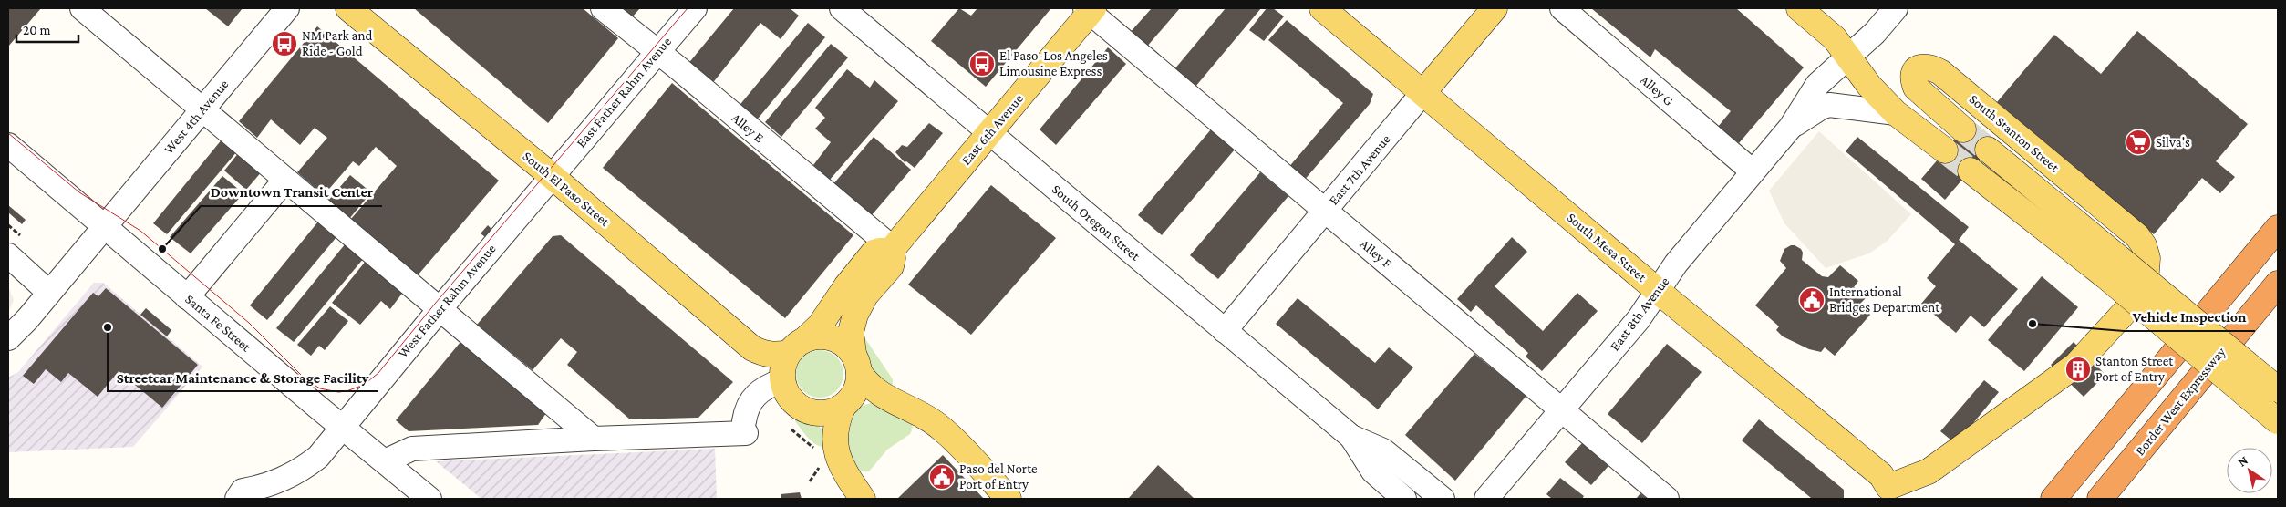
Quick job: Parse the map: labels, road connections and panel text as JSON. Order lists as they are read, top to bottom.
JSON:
{
  "streets": {
    "highway": ["Border West Expressway"],
    "main road": [
      "East 6th Avenue",
      "South Stanton Street",
      "East 7th Avenue",
      "South El Paso Street",
      "South Mesa Street"
    ],
    "street": [
      "Alley G",
      "East Father Rahm Avenue",
      "West 4th Avenue",
      "Alley E",
      "South Oregon Street",
      "Alley F",
      "West Father Rahm Avenue",
      "East 8th Avenue",
      "Santa Fe Street"
    ]
  },
  "crossings": [
    ["Alley G", "East 8th Avenue"],
    ["East Father Rahm Avenue", "Alley E"],
    ["East Father Rahm Avenue", "South El Paso Street"],
    ["East Father Rahm Avenue", "West Father Rahm Avenue"],
    ["West 4th Avenue", "Santa Fe Street"],
    ["Alley E", "East 6th Avenue"],
    ["East 6th Avenue", "South El Paso Street"],
    ["East 6th Avenue", "South Oregon Street"],
    ["East 6th Avenue", "Alley F"],
    ["South Stanton Street", "South Mesa Street"],
    ["East 7th Avenue", "South Oregon Street"],
    ["East 7th Avenue", "South Mesa Street"],
    ["East 7th Avenue", "Alley F"],
    ["South El Paso Street", "West Father Rahm Avenue"],
    ["South Mesa Street", "East 8th Avenue"],
    ["Alley F", "East 8th Avenue"],
    ["West Father Rahm Avenue", "Santa Fe Street"]
  ],
  "places": {
    "bus stop": ["NM Park and Ride - Gold", "El Paso-Los Angeles Limousine Express"],
    "supermarket": ["Silva's"],
    "other": ["Downtown Transit Center", "Vehicle Inspection", "Streetcar Maintenance & Storage Facility"],
    "public building": ["International Bridges Department", "Paso del Norte Port of Entry"],
    "building": ["Stanton Street Port of Entry"]
  },
  "scale_bar": "20 m",
  "north": "top left"
}
